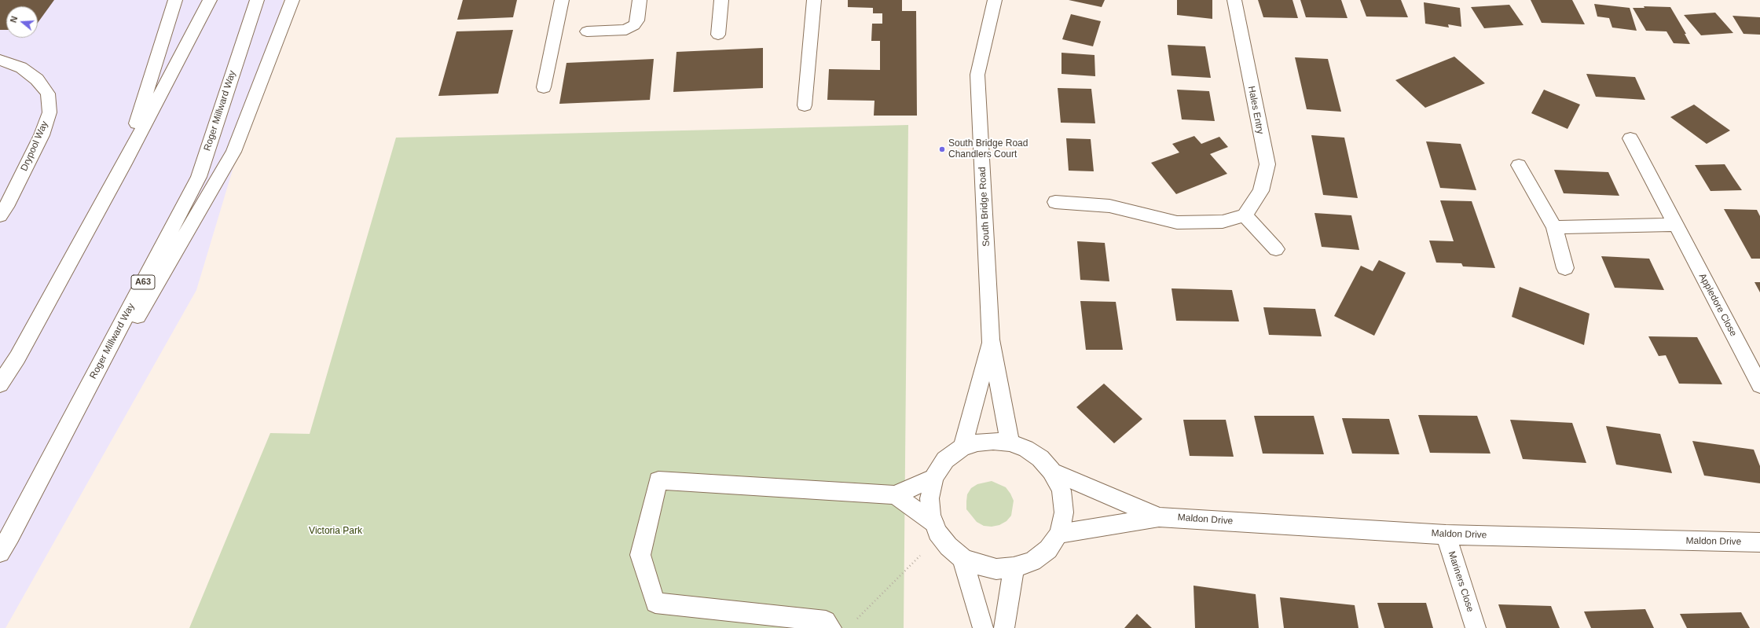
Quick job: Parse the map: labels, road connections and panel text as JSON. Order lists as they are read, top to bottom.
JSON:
{
  "streets": {
    "main road": [
      "Hales Entry",
      "Roger Millward Way",
      "Drypool Way",
      "South Bridge Road",
      "A63",
      "Appledore Close",
      "Maldon Drive",
      "Mariners Close"
    ]
  },
  "crossings": [
    ["Roger Millward Way", "A63"],
    ["Maldon Drive", "Mariners Close"]
  ],
  "parks": ["Victoria Park"],
  "places": ["South Bridge Road Chandlers Court"],
  "north": "left"
}
